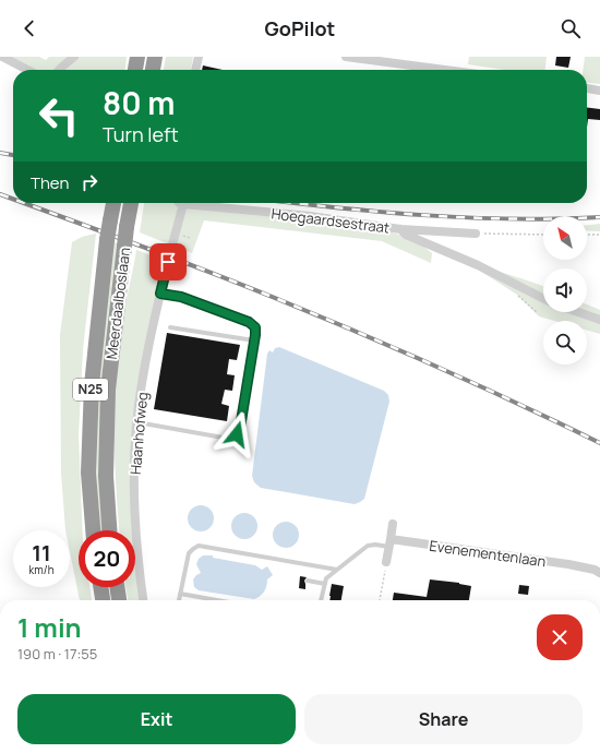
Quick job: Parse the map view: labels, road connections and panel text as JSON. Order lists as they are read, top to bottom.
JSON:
{
  "streets": {
    "highway": ["Meerdaalboslaan", "N25"],
    "street": ["Hoegaardsestraat", "Haanhofweg", "Evenementenlaan"]
  },
  "north": "top left",
  "page": {
    "header": "GoPilot",
    "turn": ["80 m", "Turn left"],
    "then": "Then",
    "speed": "11 km/h",
    "limit": "20",
    "heading": ["1 min", "190 m · 17:55"],
    "buttons": ["Exit", "Share"]
  }
}
